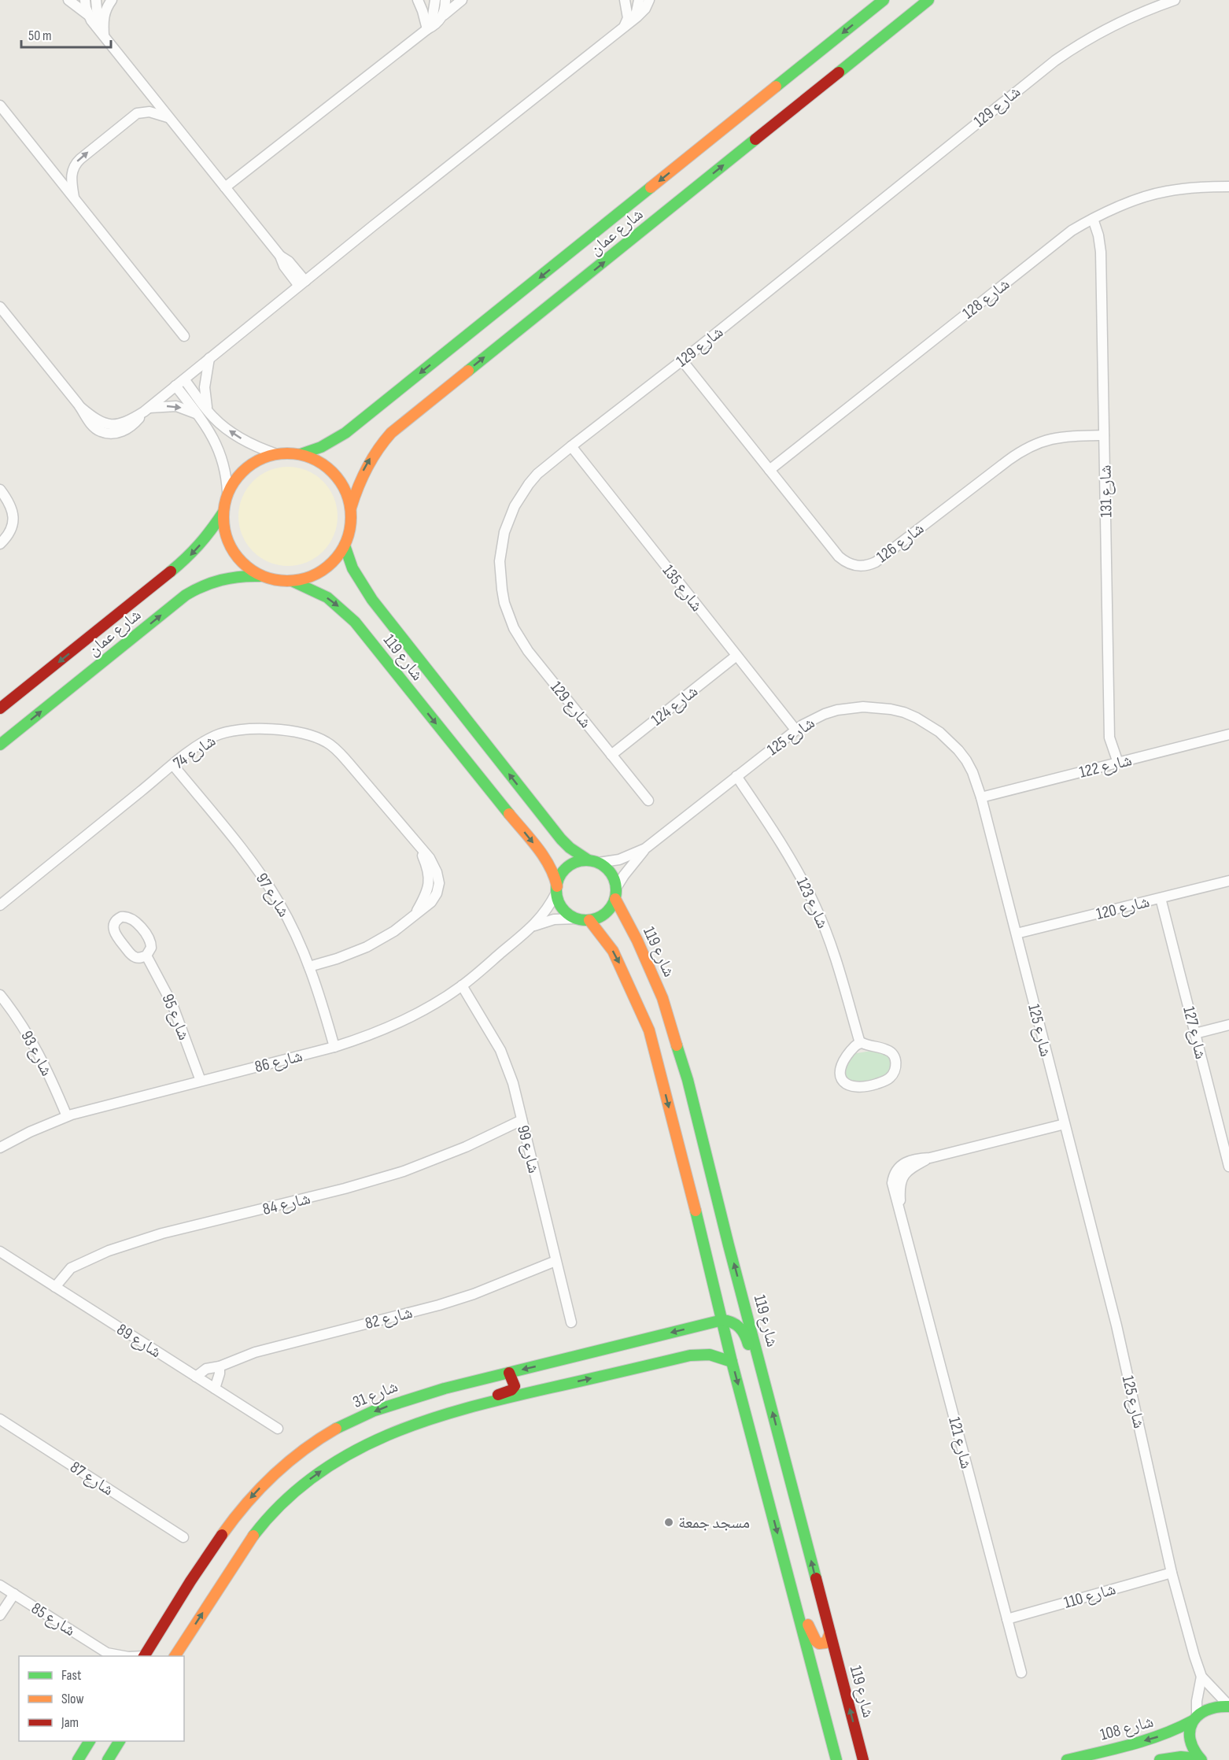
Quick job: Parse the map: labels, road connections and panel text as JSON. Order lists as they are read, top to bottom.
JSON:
{
  "streets": {
    "street": [
      "شارع 129",
      "شارع عمان",
      "شارع 128",
      "شارع 131",
      "شارع 126",
      "شارع 135",
      "شارع 119",
      "شارع 124",
      "شارع 125",
      "شارع 74",
      "شارع 122",
      "شارع 97",
      "شارع 123",
      "شارع 120",
      "شارع 95",
      "شارع 127",
      "شارع 93",
      "شارع 86",
      "شارع 99",
      "شارع 84",
      "شارع 82",
      "شارع 89",
      "شارع 31",
      "شارع 121",
      "شارع 87",
      "شارع 110",
      "شارع 85",
      "شارع 108"
    ]
  },
  "crossings": [
    ["شارع 129", "شارع 126"],
    ["شارع 129", "شارع 135"],
    ["شارع 129", "شارع 124"],
    ["شارع عمان", "شارع 119"],
    ["شارع 128", "شارع 131"],
    ["شارع 128", "شارع 126"],
    ["شارع 131", "شارع 126"],
    ["شارع 131", "شارع 122"],
    ["شارع 135", "شارع 124"],
    ["شارع 135", "شارع 125"],
    ["شارع 119", "شارع 125"],
    ["شارع 119", "شارع 86"],
    ["شارع 125", "شارع 122"],
    ["شارع 125", "شارع 123"],
    ["شارع 125", "شارع 120"],
    ["شارع 125", "شارع 86"],
    ["شارع 125", "شارع 121"],
    ["شارع 125", "شارع 110"],
    ["شارع 125", "شارع 108"],
    ["شارع 74", "شارع 97"],
    ["شارع 97", "شارع 86"],
    ["شارع 120", "شارع 127"],
    ["شارع 95", "شارع 86"],
    ["شارع 93", "شارع 86"],
    ["شارع 86", "شارع 99"],
    ["شارع 99", "شارع 84"],
    ["شارع 99", "شارع 82"],
    ["شارع 84", "شارع 89"],
    ["شارع 82", "شارع 89"],
    ["شارع 121", "شارع 110"]
  ],
  "places": ["مسجد جمعة"],
  "legend": ["Fast", "Slow", "Jam"],
  "scale_bar": "50 m"
}
